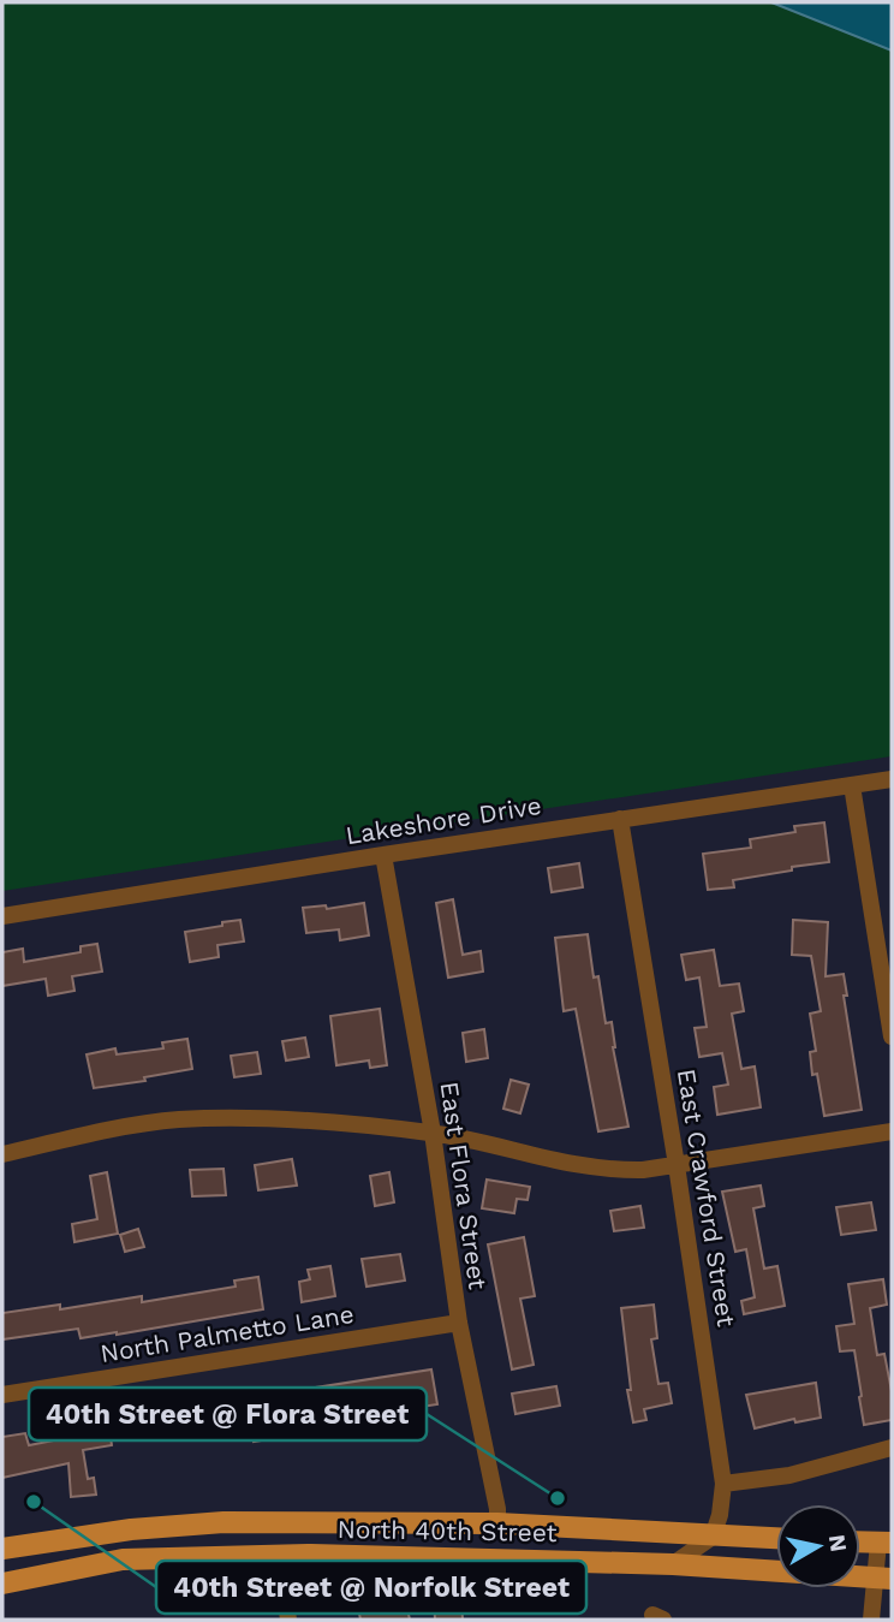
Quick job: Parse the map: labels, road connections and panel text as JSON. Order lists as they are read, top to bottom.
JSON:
{
  "streets": {
    "main road": ["North 40th Street"],
    "street": [
      "Lakeshore Drive",
      "East Flora Street",
      "East Crawford Street",
      "North Palmetto Lane"
    ]
  },
  "crossings": [
    ["Lakeshore Drive", "East Flora Street"],
    ["Lakeshore Drive", "East Crawford Street"],
    ["East Flora Street", "North Palmetto Lane"],
    ["East Flora Street", "North 40th Street"],
    ["East Crawford Street", "North 40th Street"]
  ],
  "places": ["40th Street @ Flora Street", "40th Street @ Norfolk Street"],
  "north": "right"
}
